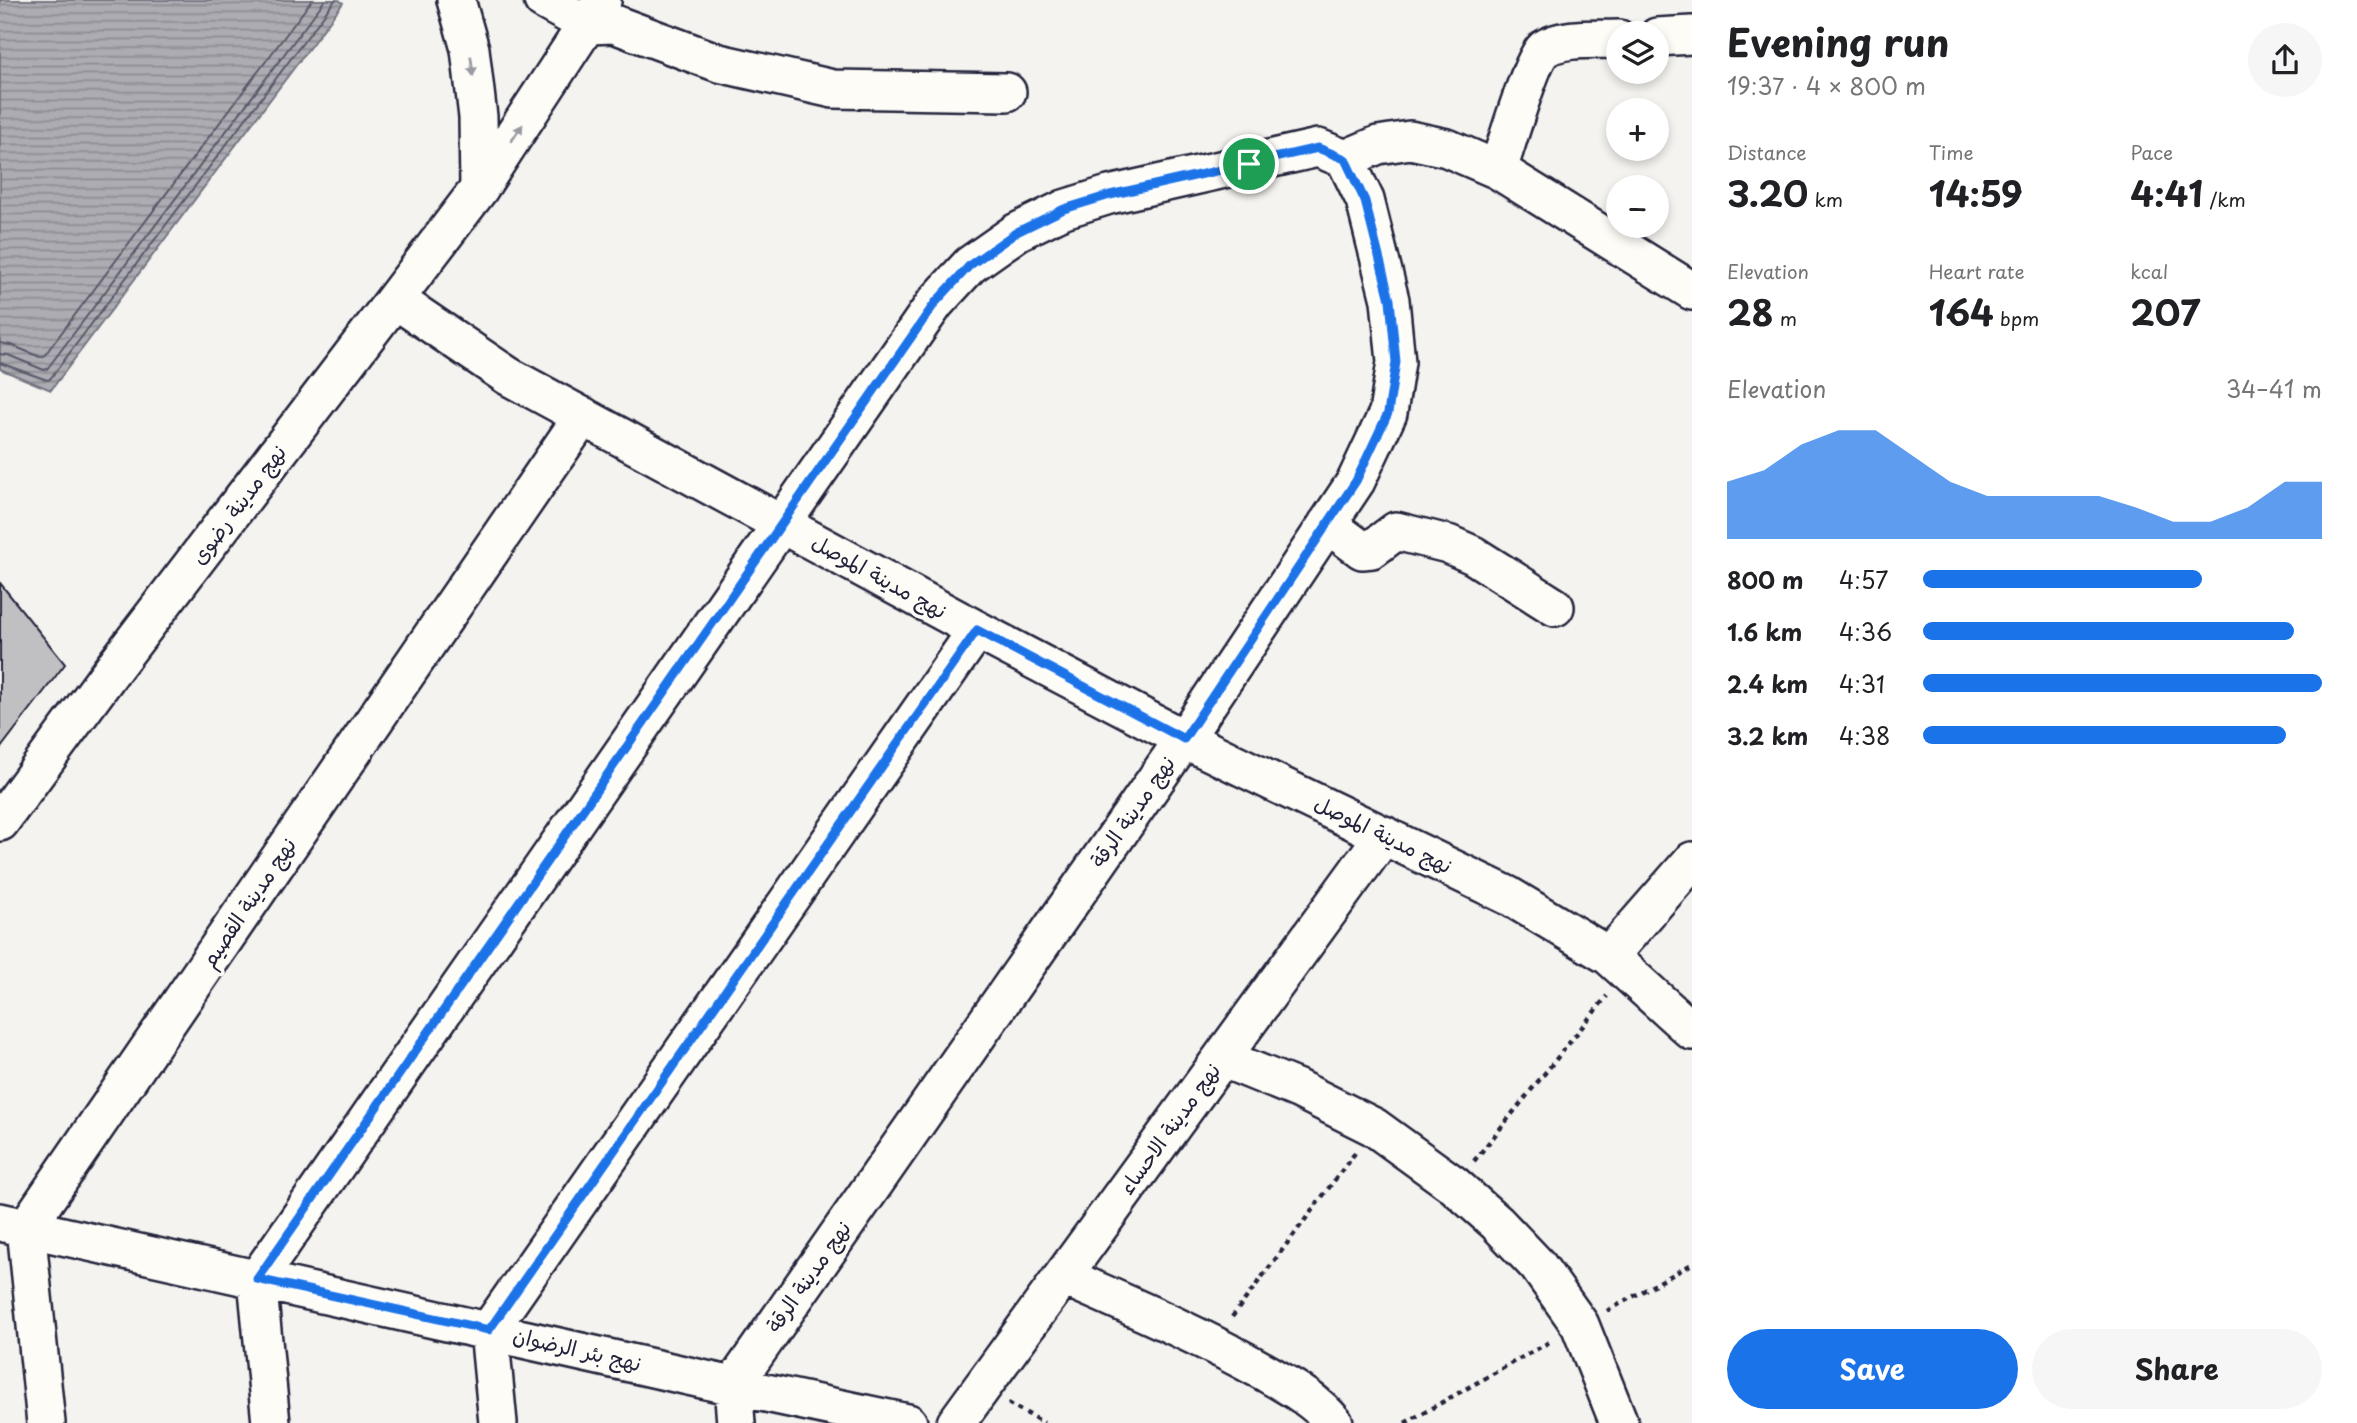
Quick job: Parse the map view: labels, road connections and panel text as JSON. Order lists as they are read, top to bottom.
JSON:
{
  "streets": {
    "street": [
      "نهج مدينة رضوى",
      "نهج مدينة الموصل",
      "نهج مدينة الرقة",
      "نهج مدينة القصيم",
      "نهج مدينة الاحساء",
      "نهج بئر الرضوان"
    ]
  },
  "crossings": [
    ["نهج مدينة رضوى", "نهج مدينة الموصل"],
    ["نهج مدينة الموصل", "نهج مدينة الرقة"],
    ["نهج مدينة الموصل", "نهج مدينة القصيم"],
    ["نهج مدينة الموصل", "نهج مدينة الاحساء"],
    ["نهج مدينة الرقة", "نهج بئر الرضوان"],
    ["نهج مدينة القصيم", "نهج بئر الرضوان"]
  ],
  "page": {
    "heading": ["Evening run", "19:37 · 4 × 800 m"],
    "map_buttons": ["+", "−"],
    "stats": [
      ["Distance", "3.20 km"],
      ["Time", "14:59"],
      ["Pace", "4:41 /km"],
      ["Elevation", "28 m"],
      ["Heart rate", "164 bpm"],
      ["kcal", "207"]
    ],
    "chart": ["Elevation", "34–41 m"],
    "list": [
      {
        "name": "800 m",
        "note": "4:57"
      },
      {
        "name": "1.6 km",
        "note": "4:36"
      },
      {
        "name": "2.4 km",
        "note": "4:31"
      },
      {
        "name": "3.2 km",
        "note": "4:38"
      }
    ],
    "buttons": ["Save", "Share"]
  }
}
